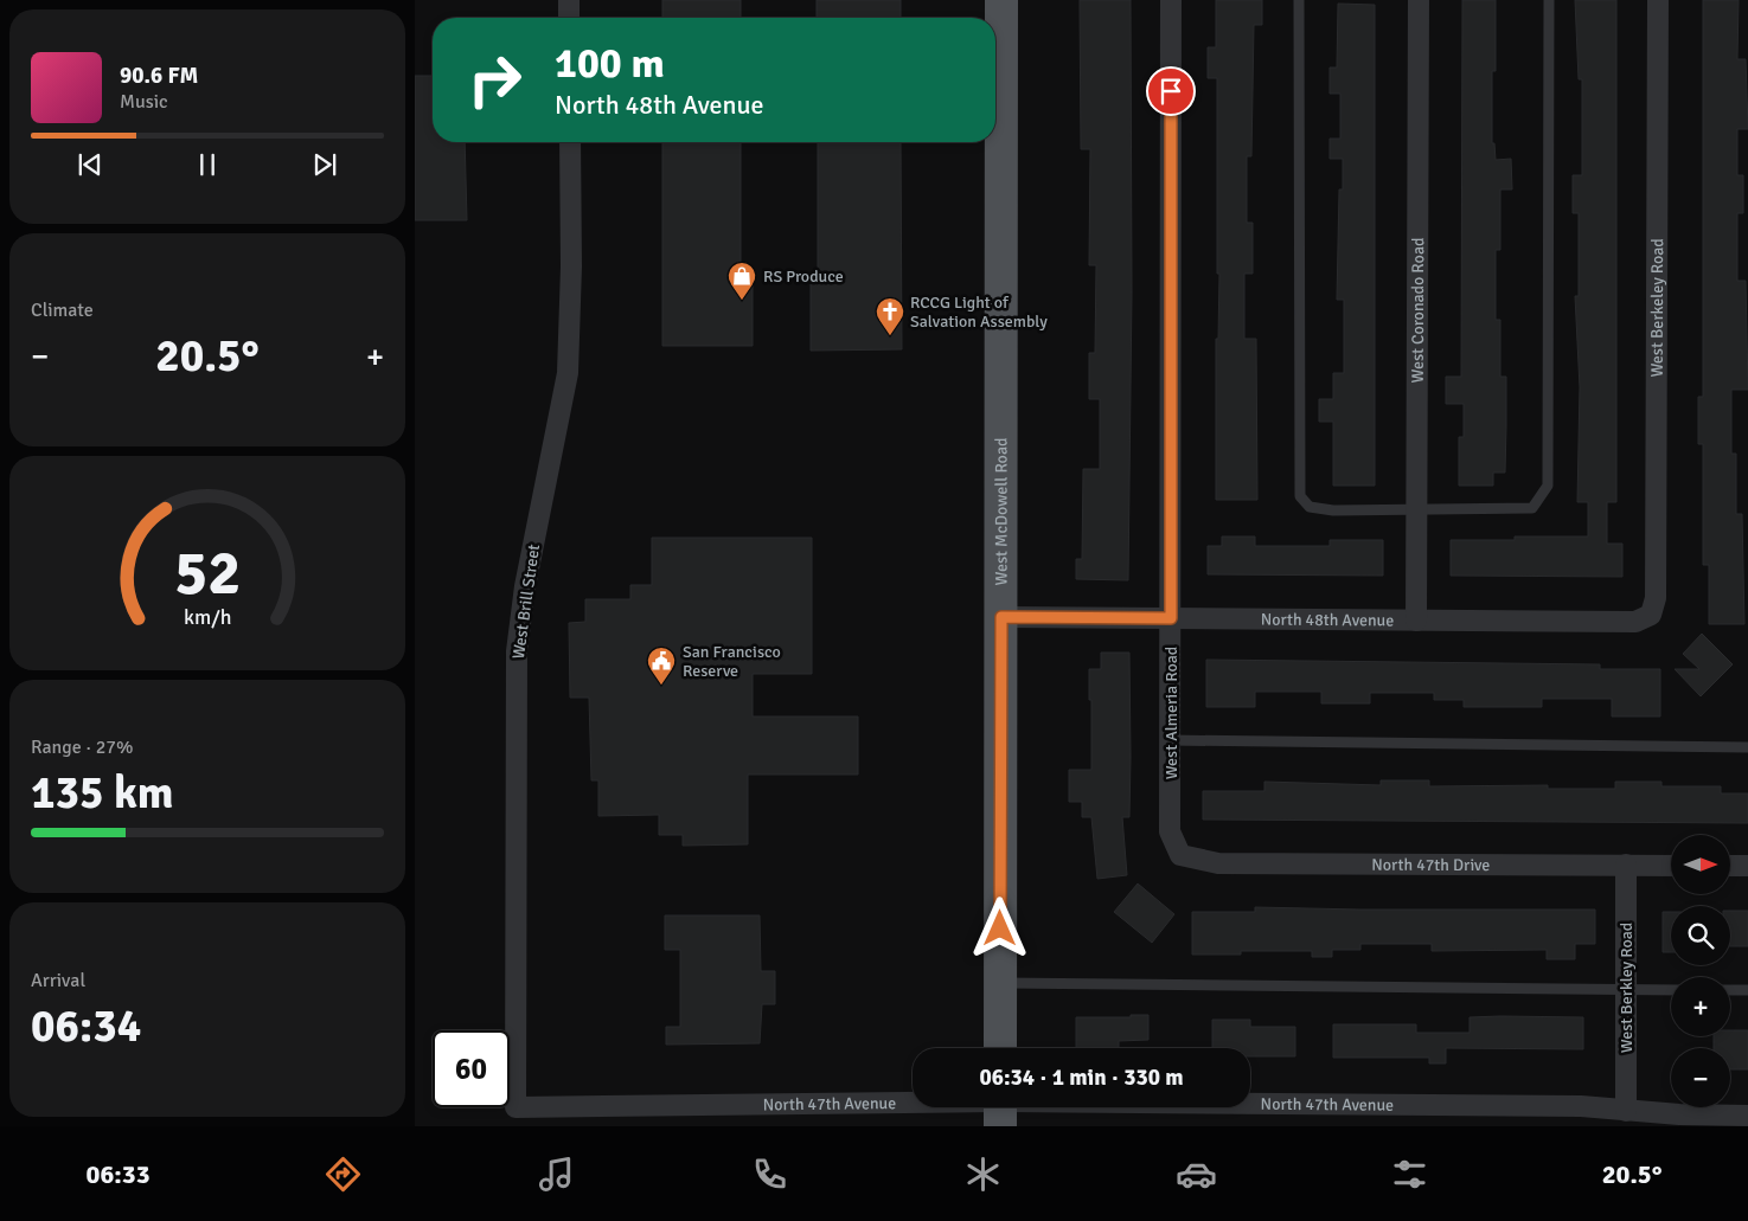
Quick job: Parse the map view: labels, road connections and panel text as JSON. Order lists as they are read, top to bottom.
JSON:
{
  "streets": {
    "main road": ["West McDowell Road"],
    "street": [
      "West Berkeley Road",
      "West Coronado Road",
      "West Brill Street",
      "North 48th Avenue",
      "West Almeria Road",
      "North 47th Drive",
      "West Berkley Road",
      "North 47th Avenue"
    ]
  },
  "crossings": [
    ["West Berkeley Road", "North 48th Avenue"],
    ["West Coronado Road", "North 48th Avenue"],
    ["West McDowell Road", "North 48th Avenue"],
    ["West Brill Street", "North 47th Avenue"],
    ["North 48th Avenue", "West Almeria Road"],
    ["West Almeria Road", "North 47th Drive"],
    ["North 47th Drive", "West Berkley Road"],
    ["West Berkley Road", "North 47th Avenue"]
  ],
  "places": {
    "shop": ["RS Produce"],
    "church": ["RCCG Light of Salvation Assembly"],
    "public building": ["San Francisco Reserve"]
  },
  "north": "right",
  "page": {
    "turn": ["100 m", "North 48th Avenue"],
    "song": ["90.6 FM", "Music"],
    "tile": [
      "Climate",
      ["Range · 27%", "135 km"],
      ["Arrival", "06:34"]
    ],
    "heat": ["−", "20.5°", "+"],
    "map_buttons": ["+", "−"],
    "limit": "60",
    "trip": "06:34 · 1 min · 330 m",
    "tabs": ["06:33", "20.5°"],
    "gauge": ["52", "km/h"]
  }
}
